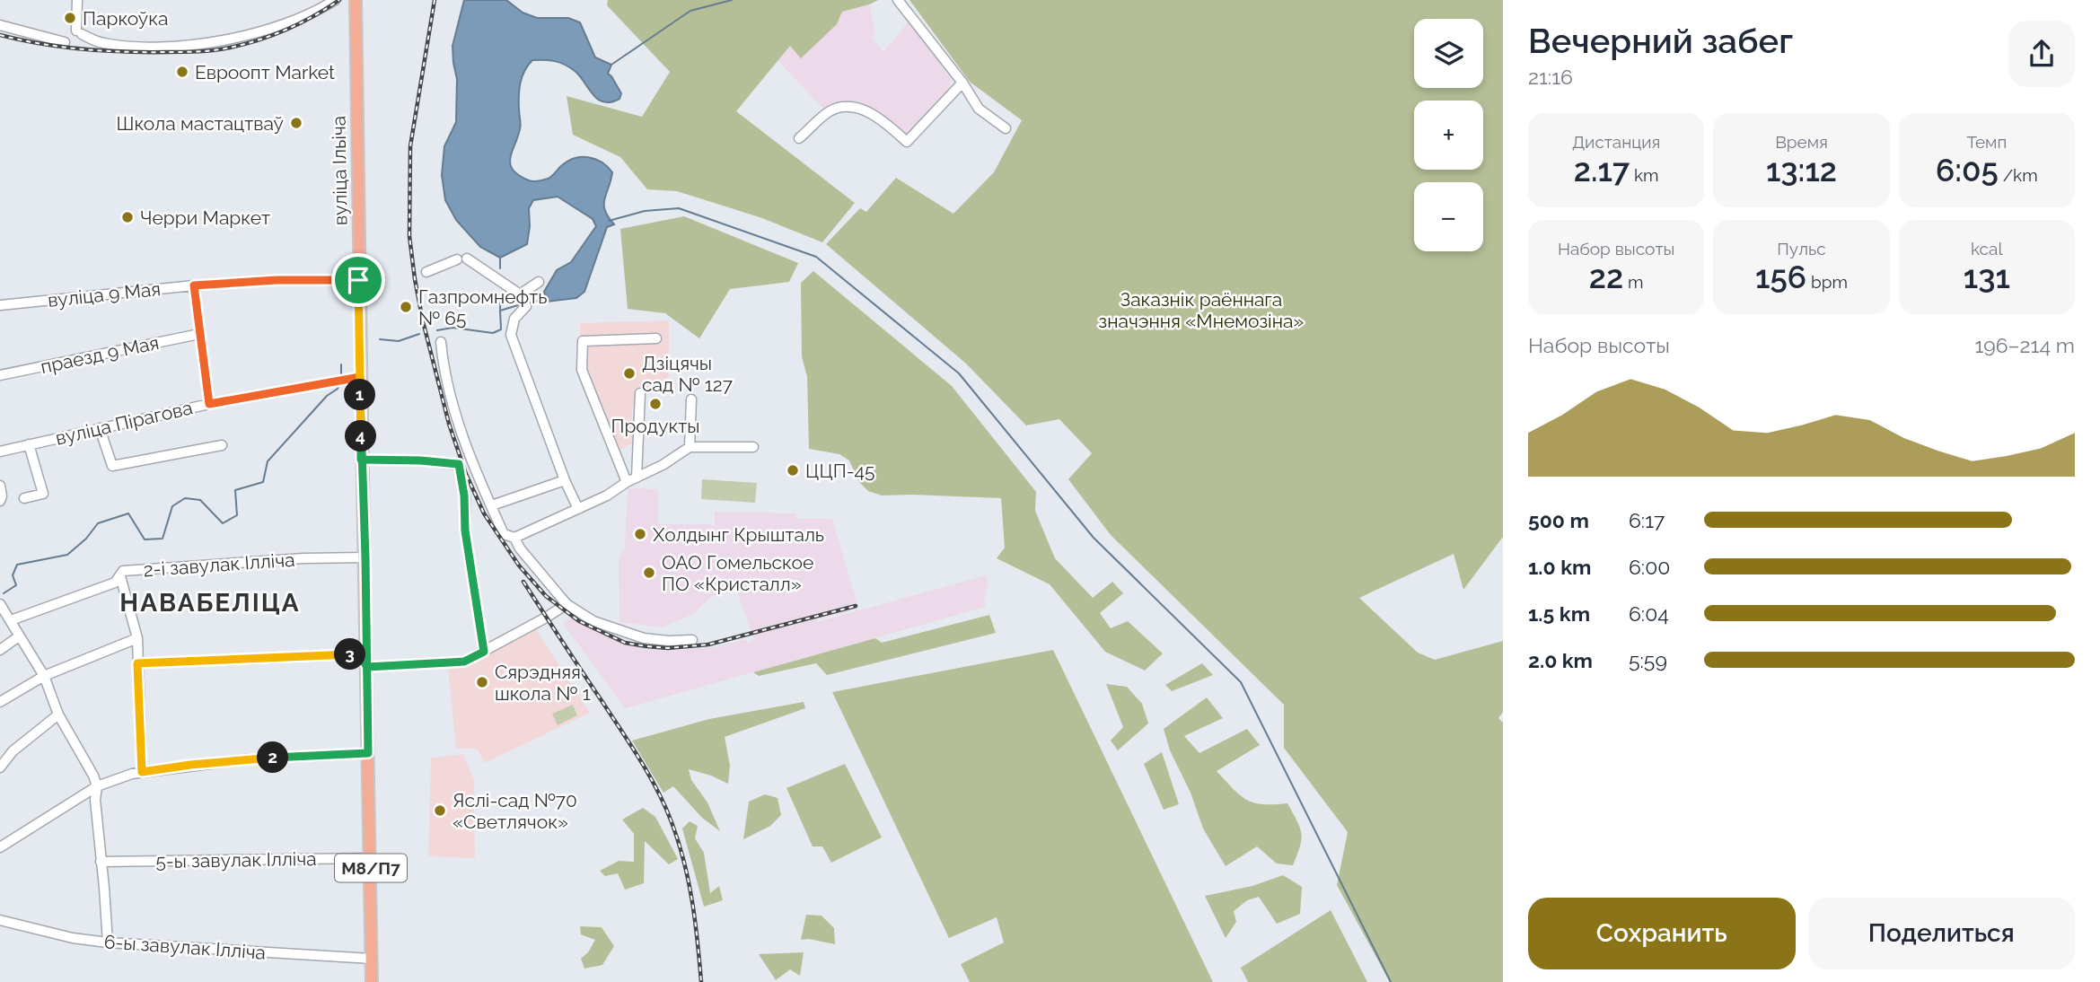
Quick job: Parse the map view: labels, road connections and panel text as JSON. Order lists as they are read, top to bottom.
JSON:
{
  "streets": {
    "main road": ["вуліца Ільіча", "М8/П7"],
    "street": [
      "вуліца 9 Мая",
      "праезд 9 Мая",
      "вуліца Пірагова",
      "2-і завулак Ілліча",
      "5-ы завулак Ілліча",
      "6-ы завулак Ілліча"
    ]
  },
  "crossings": [
    ["вуліца Ільіча", "вуліца 9 Мая"],
    ["вуліца Ільіча", "вуліца Пірагова"],
    ["вуліца Ільіча", "2-і завулак Ілліча"],
    ["вуліца Ільіча", "5-ы завулак Ілліча"],
    ["вуліца Ільіча", "6-ы завулак Ілліча"]
  ],
  "districts": ["НАВАБЕЛІЦА"],
  "parks": ["Заказнік раённага значэння «Мнемозіна»"],
  "places": [
    "Паркоўка",
    "Евроопт Market",
    "Школа мастацтваў",
    "Черри Маркет",
    "Газпромнефть № 65",
    "Дзіцячы сад № 127",
    "Продукты",
    "ЦЦП-45",
    "Холдынг Крышталь",
    "ОАО Гомельское ПО «Кристалл»",
    "Сярэдняя школа № 1",
    "Яслі-сад №70 «Светлячок»"
  ],
  "page": {
    "heading": ["Вечерний забег", "21:16"],
    "map_buttons": ["+", "−"],
    "stats": [
      ["Дистанция", "2.17 km"],
      ["Время", "13:12"],
      ["Темп", "6:05 /km"],
      ["Набор высоты", "22 m"],
      ["Пульс", "156 bpm"],
      ["kcal", "131"]
    ],
    "chart": ["Набор высоты", "196–214 m"],
    "pins": [
      "1",
      "4",
      "3",
      "2"
    ],
    "list": [
      {
        "name": "500 m",
        "note": "6:17"
      },
      {
        "name": "1.0 km",
        "note": "6:00"
      },
      {
        "name": "1.5 km",
        "note": "6:04"
      },
      {
        "name": "2.0 km",
        "note": "5:59"
      }
    ],
    "buttons": ["Сохранить", "Поделиться"]
  }
}
